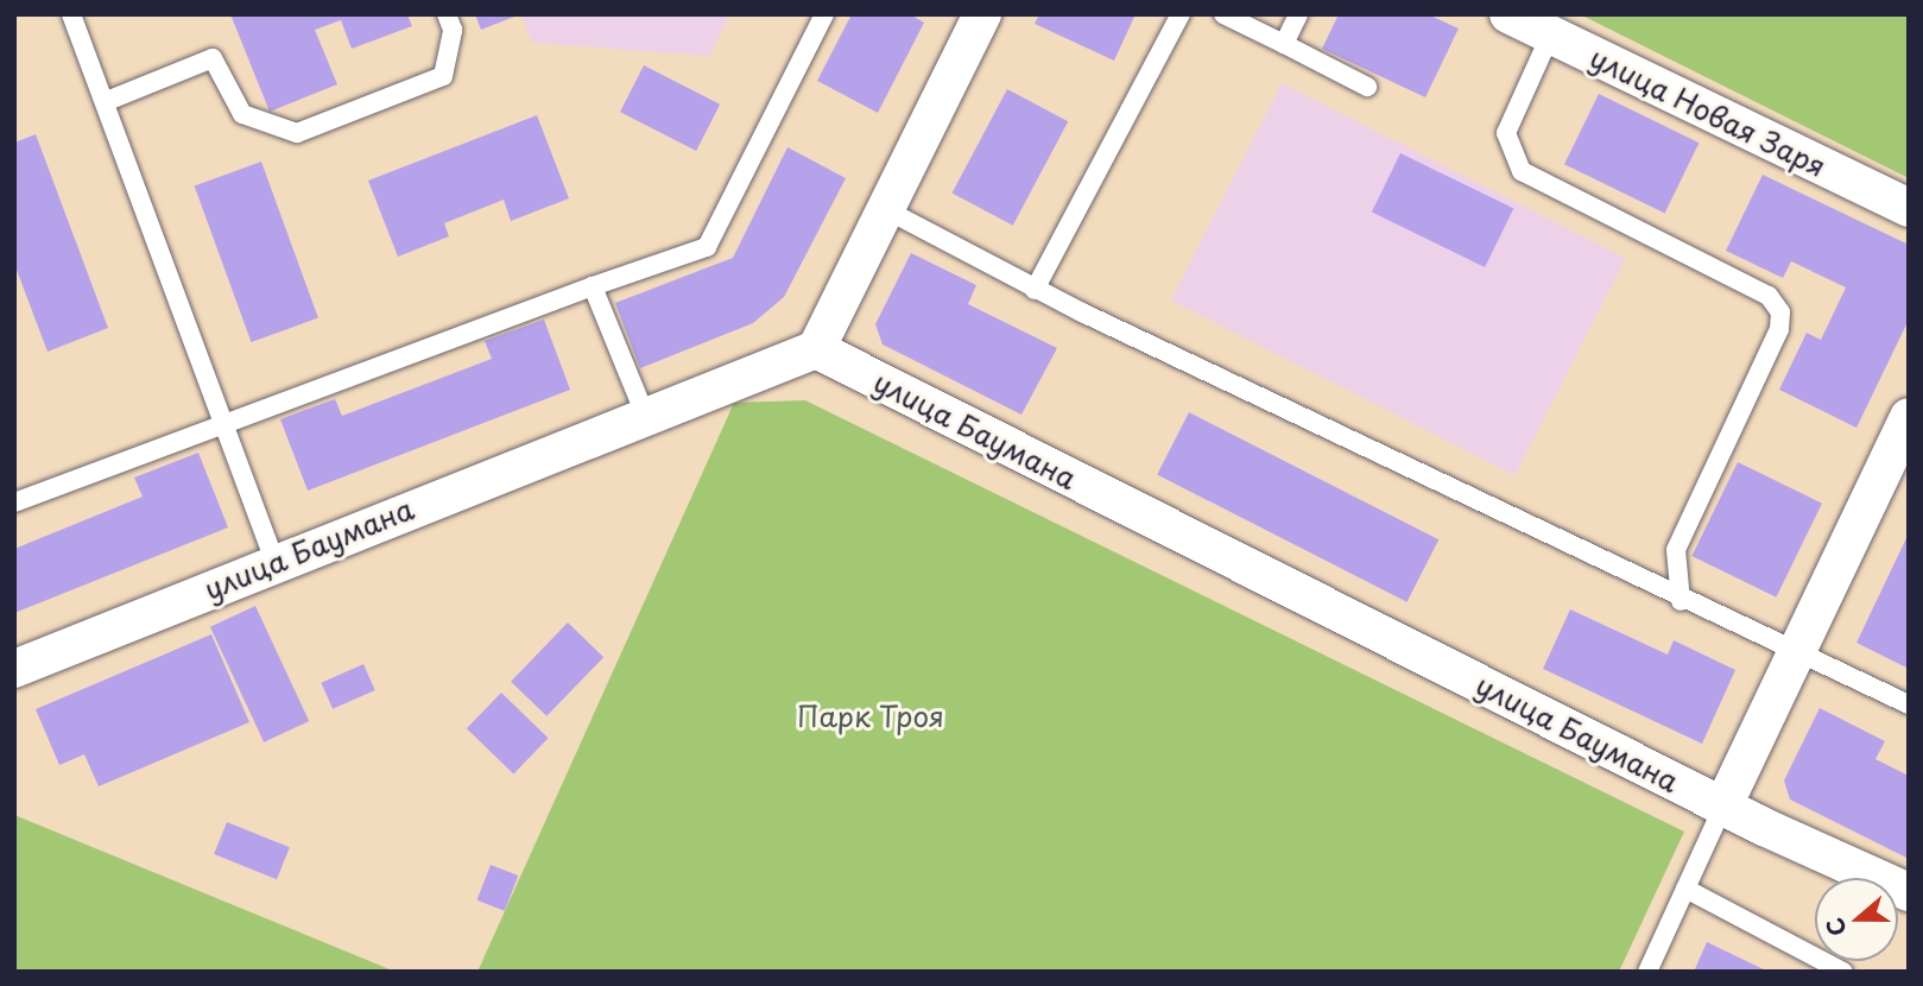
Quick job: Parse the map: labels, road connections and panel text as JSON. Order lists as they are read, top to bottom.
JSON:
{
  "streets": {
    "street": ["улица Новая Заря", "улица Баумана"]
  },
  "parks": ["Парк Троя"],
  "north": "left"
}
